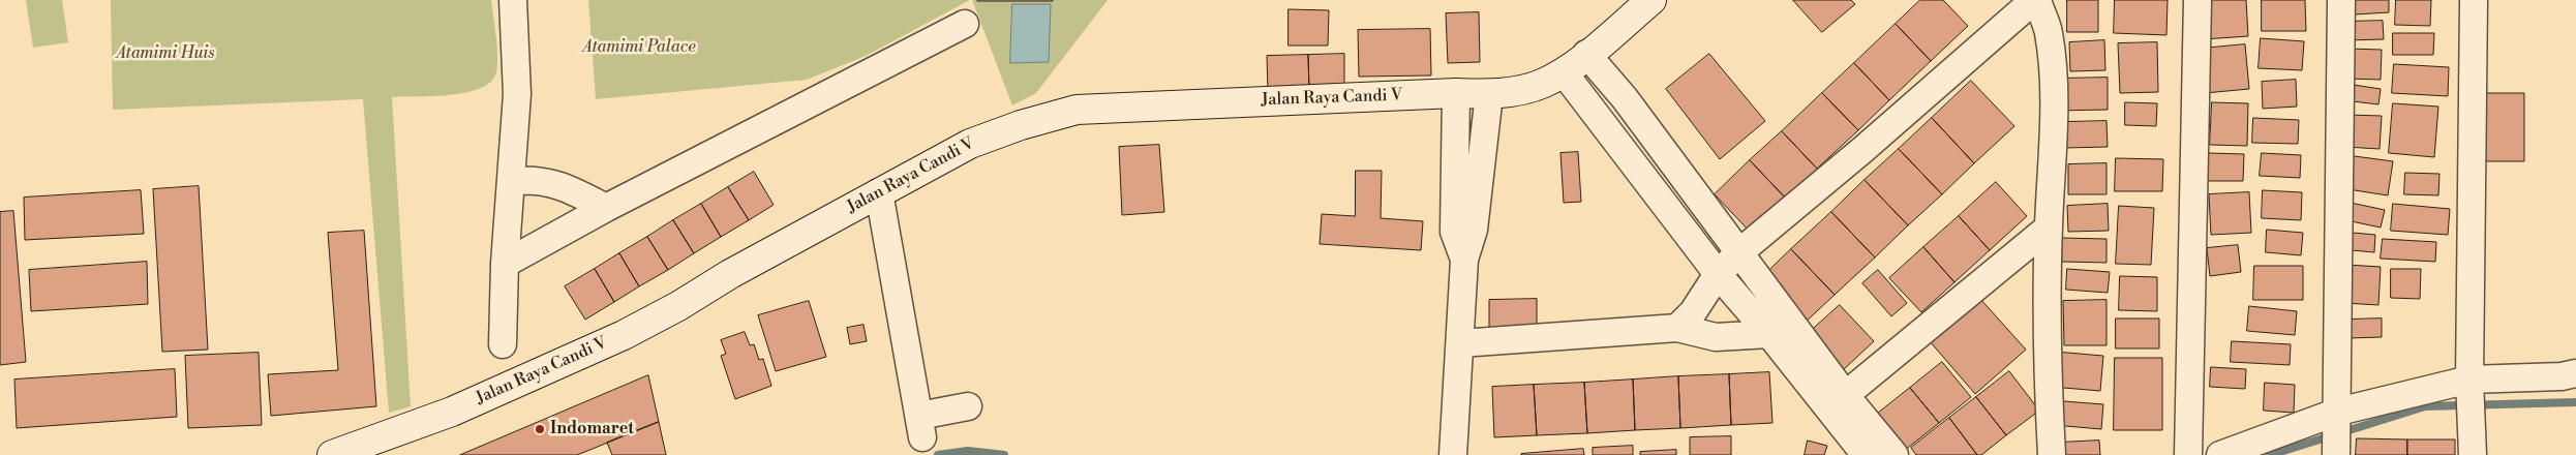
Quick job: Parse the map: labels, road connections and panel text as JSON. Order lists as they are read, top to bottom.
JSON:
{
  "streets": {
    "street": ["Jalan Raya Candi V"]
  },
  "parks": ["Atamimi Palace", "Atamimi Huis"],
  "places": ["Indomaret"]
}
